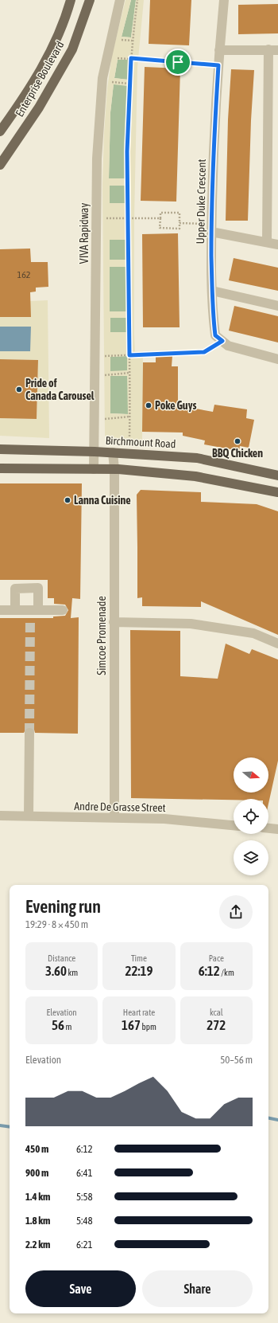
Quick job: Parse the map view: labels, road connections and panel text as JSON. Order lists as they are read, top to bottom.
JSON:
{
  "streets": {
    "main road": ["Enterprise Boulevard", "Birchmount Road"],
    "street": [
      "Upper Duke Crescent",
      "VIVA Rapidway",
      "Simcoe Promenade",
      "Andre De Grasse Street"
    ]
  },
  "crossings": [
    ["VIVA Rapidway", "Birchmount Road"],
    ["Birchmount Road", "Simcoe Promenade"],
    ["Simcoe Promenade", "Andre De Grasse Street"]
  ],
  "places": [
    "Pride of Canada Carousel",
    "Poke Guys",
    "BBQ Chicken",
    "Lanna Cuisine"
  ],
  "house_numbers": ["162"],
  "north": "right",
  "page": {
    "heading": ["Evening run", "19:29 · 8 × 450 m"],
    "stats": [
      ["Distance", "3.60 km"],
      ["Time", "22:19"],
      ["Pace", "6:12 /km"],
      ["Elevation", "56 m"],
      ["Heart rate", "167 bpm"],
      ["kcal", "272"]
    ],
    "chart": ["Elevation", "50–56 m"],
    "list": [
      {
        "name": "450 m",
        "note": "6:12"
      },
      {
        "name": "900 m",
        "note": "6:41"
      },
      {
        "name": "1.4 km",
        "note": "5:58"
      },
      {
        "name": "1.8 km",
        "note": "5:48"
      },
      {
        "name": "2.2 km",
        "note": "6:21"
      }
    ],
    "buttons": ["Save", "Share"]
  }
}
